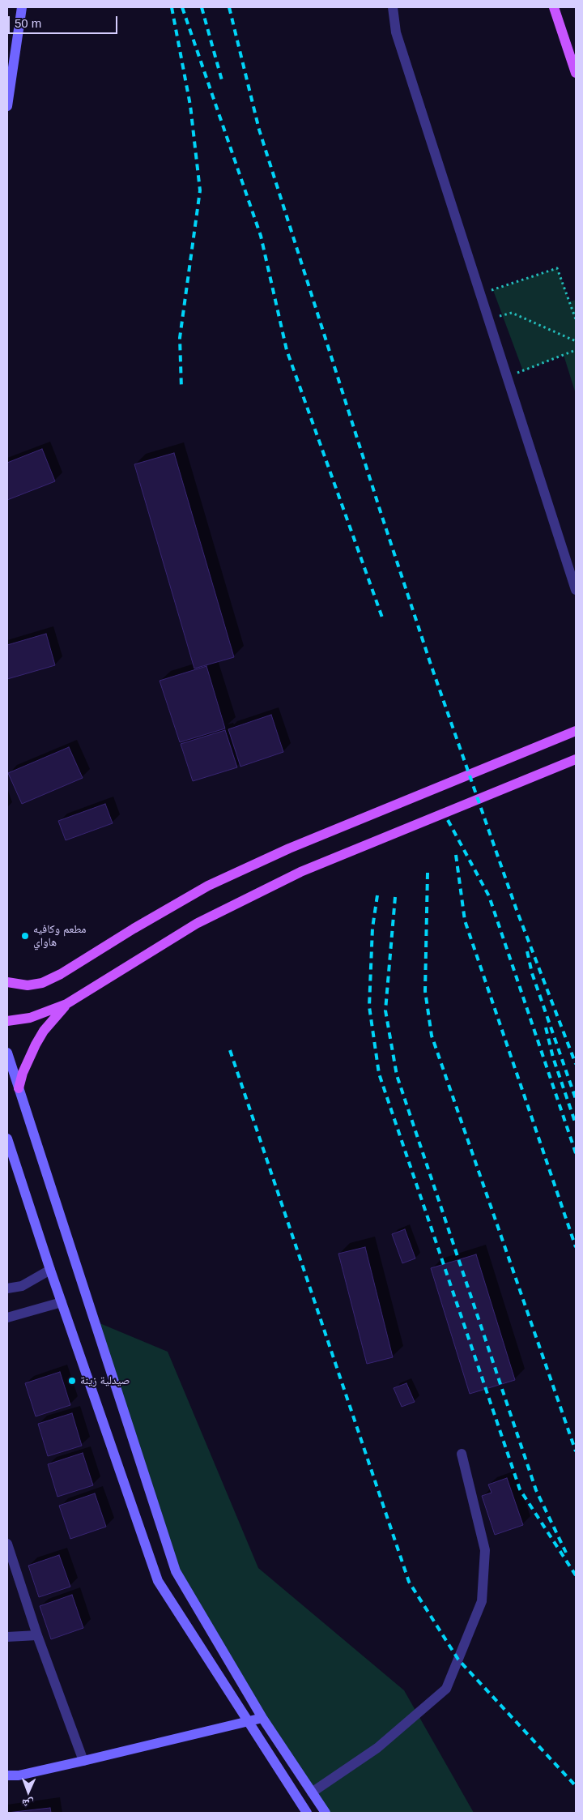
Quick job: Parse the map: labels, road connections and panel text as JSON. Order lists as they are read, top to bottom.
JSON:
{
  "places": ["مطعم وكافيه هاواي", "صيدلية زينة"],
  "scale_bar": "50 m",
  "north": "bottom"
}
